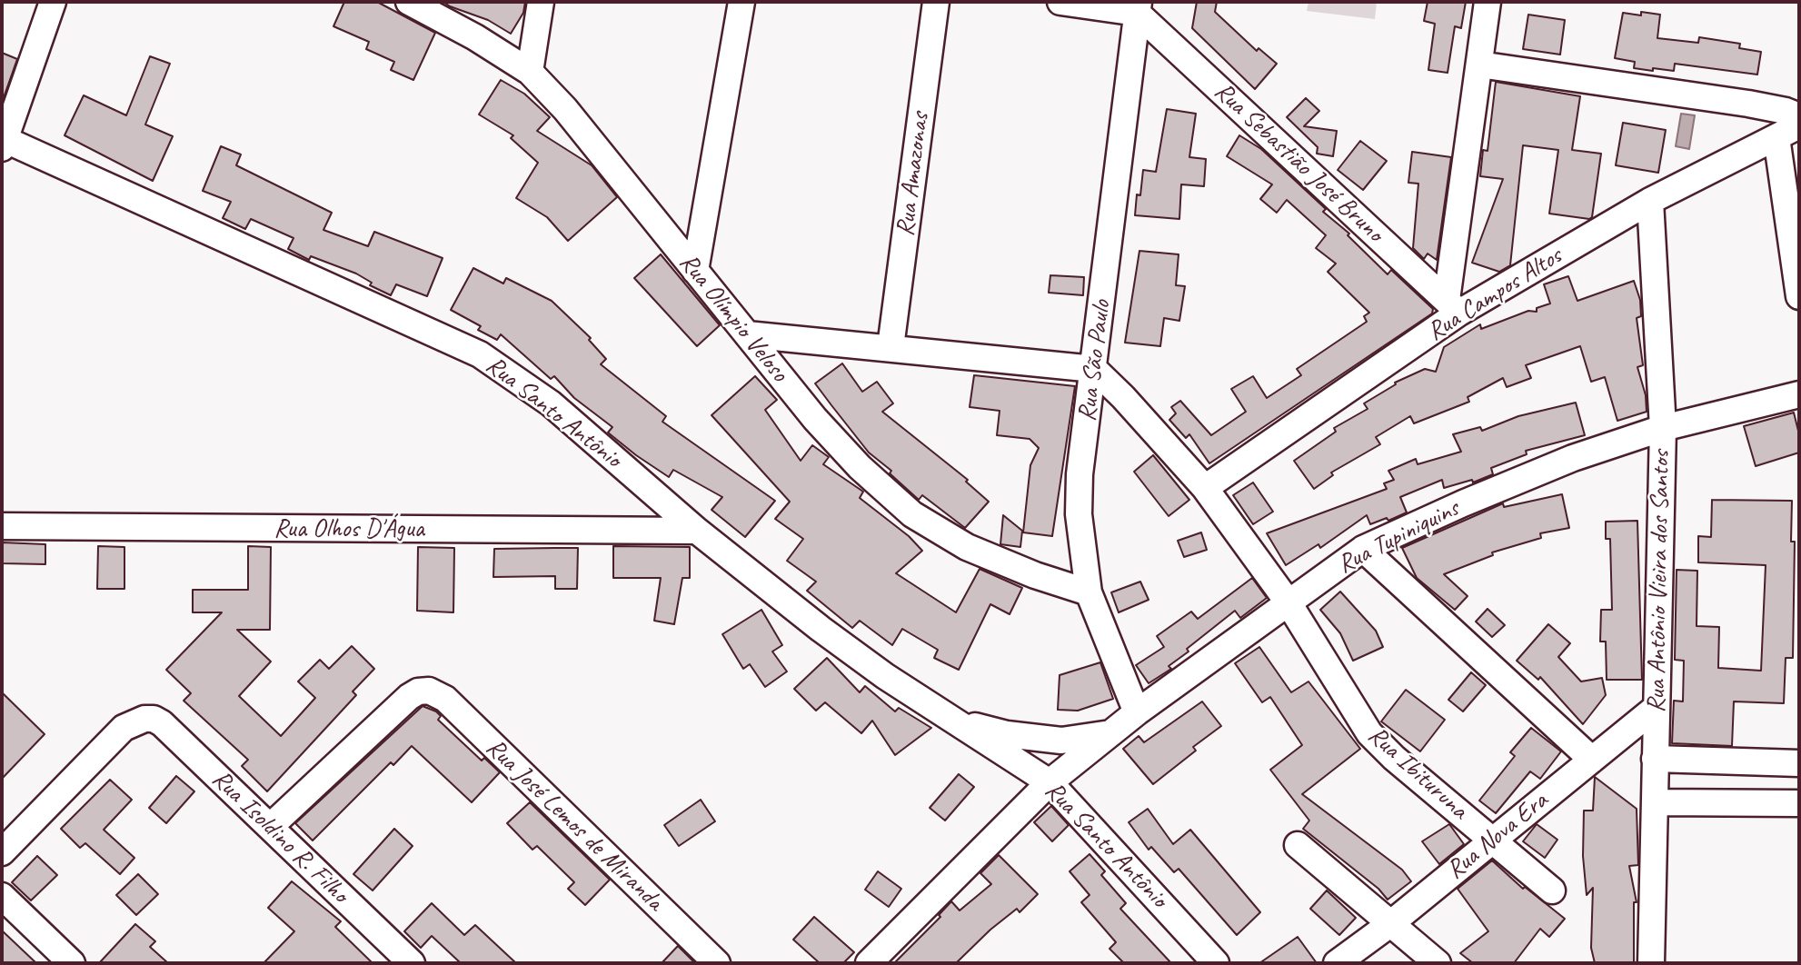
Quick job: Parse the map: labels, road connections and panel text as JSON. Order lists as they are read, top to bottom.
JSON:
{
  "streets": {
    "street": [
      "Rua Sebastião José Bruno",
      "Rua Amazonas",
      "Rua Campos Altos",
      "Rua Olímpio Veloso",
      "Rua São Paulo",
      "Rua Santo Antônio",
      "Rua Olhos D'Água",
      "Rua Tupiniquins",
      "Rua Antônio Vieira dos Santos",
      "Rua Ibituruna",
      "Rua José Lemos de Miranda",
      "Rua Nova Era",
      "Rua Isoldino R. Filho"
    ]
  },
  "crossings": [
    ["Rua Sebastião José Bruno", "Rua Campos Altos"],
    ["Rua Sebastião José Bruno", "Rua São Paulo"],
    ["Rua Campos Altos", "Rua Antônio Vieira dos Santos"],
    ["Rua Campos Altos", "Rua Ibituruna"],
    ["Rua Olímpio Veloso", "Rua São Paulo"],
    ["Rua São Paulo", "Rua Tupiniquins"],
    ["Rua Santo Antônio", "Rua Olhos D'Água"],
    ["Rua Santo Antônio", "Rua Tupiniquins"],
    ["Rua Tupiniquins", "Rua Antônio Vieira dos Santos"],
    ["Rua Tupiniquins", "Rua Ibituruna"],
    ["Rua Antônio Vieira dos Santos", "Rua Nova Era"],
    ["Rua Ibituruna", "Rua Nova Era"],
    ["Rua José Lemos de Miranda", "Rua Isoldino R. Filho"]
  ]
}
